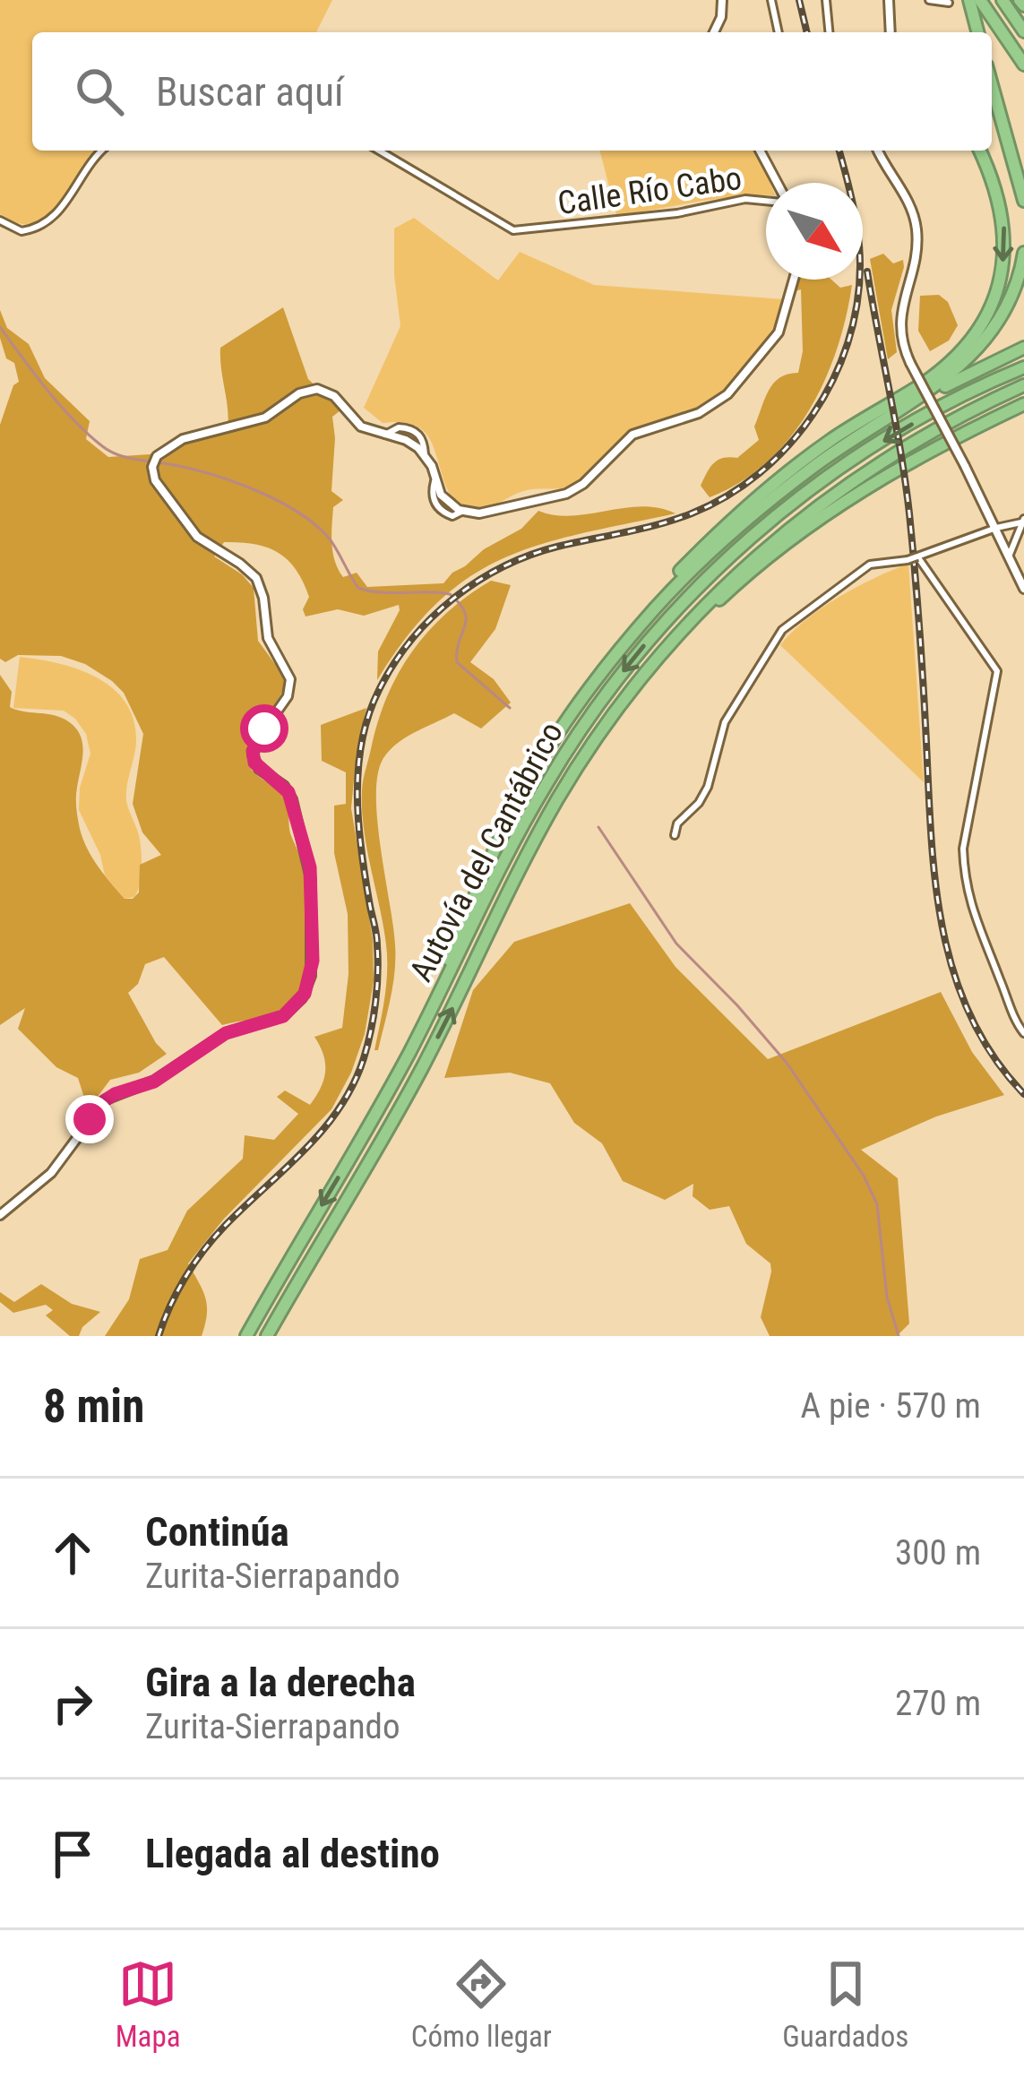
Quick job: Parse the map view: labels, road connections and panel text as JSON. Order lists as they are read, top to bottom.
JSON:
{
  "streets": {
    "highway": ["Autovía del Cantábrico"],
    "street": ["Calle Río Cabo"]
  },
  "north": "bottom right",
  "page": {
    "search": "Buscar aquí",
    "heading": ["8 min", "A pie · 570 m"],
    "list": [
      ["Continúa", "Zurita-Sierrapando", "300 m"],
      ["Gira a la derecha", "Zurita-Sierrapando", "270 m"],
      "Llegada al destino"
    ],
    "nav": ["Mapa", "Cómo llegar", "Guardados"]
  }
}
